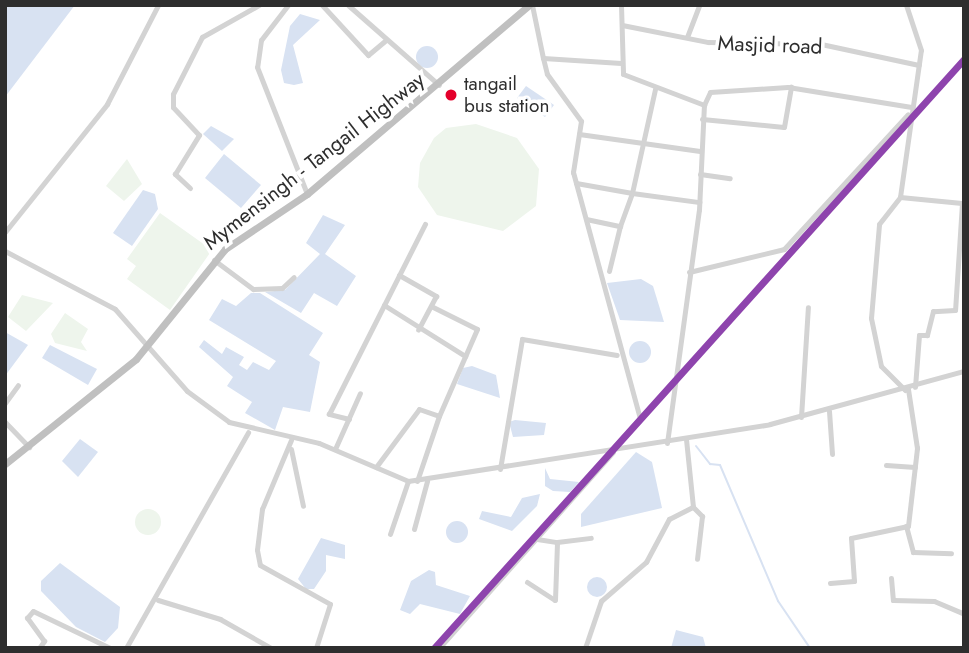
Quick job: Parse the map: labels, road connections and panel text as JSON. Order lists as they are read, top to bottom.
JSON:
{
  "streets": {
    "highway": ["Mymensingh - Tangail Highway"],
    "street": ["Masjid road"]
  },
  "places": ["tangail bus station"]
}
